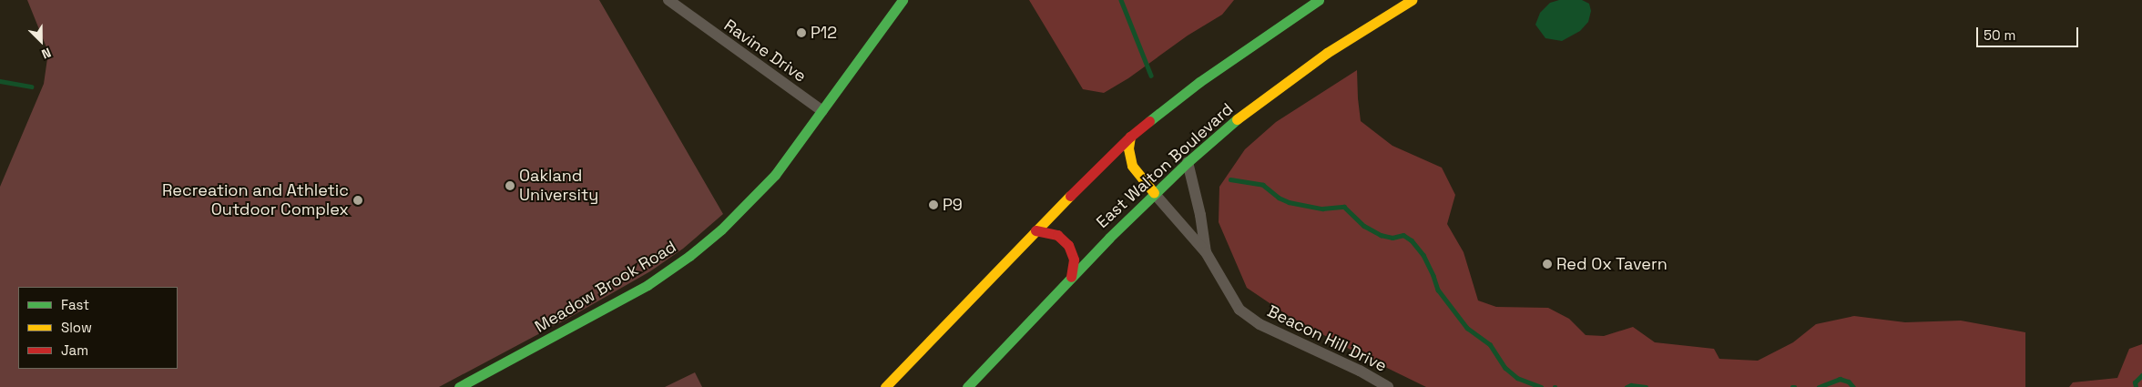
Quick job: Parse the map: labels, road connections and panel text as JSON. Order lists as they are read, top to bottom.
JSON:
{
  "streets": {
    "main road": ["East Walton Boulevard", "Meadow Brook Road"],
    "street": ["Ravine Drive", "Beacon Hill Drive"]
  },
  "crossings": [
    ["Ravine Drive", "Meadow Brook Road"],
    ["East Walton Boulevard", "Beacon Hill Drive"]
  ],
  "places": [
    "P12",
    "Oakland University",
    "Recreation and Athletic Outdoor Complex",
    "P9",
    "Red Ox Tavern"
  ],
  "legend": ["Fast", "Slow", "Jam"],
  "scale_bar": "50 m",
  "north": "bottom right"
}
